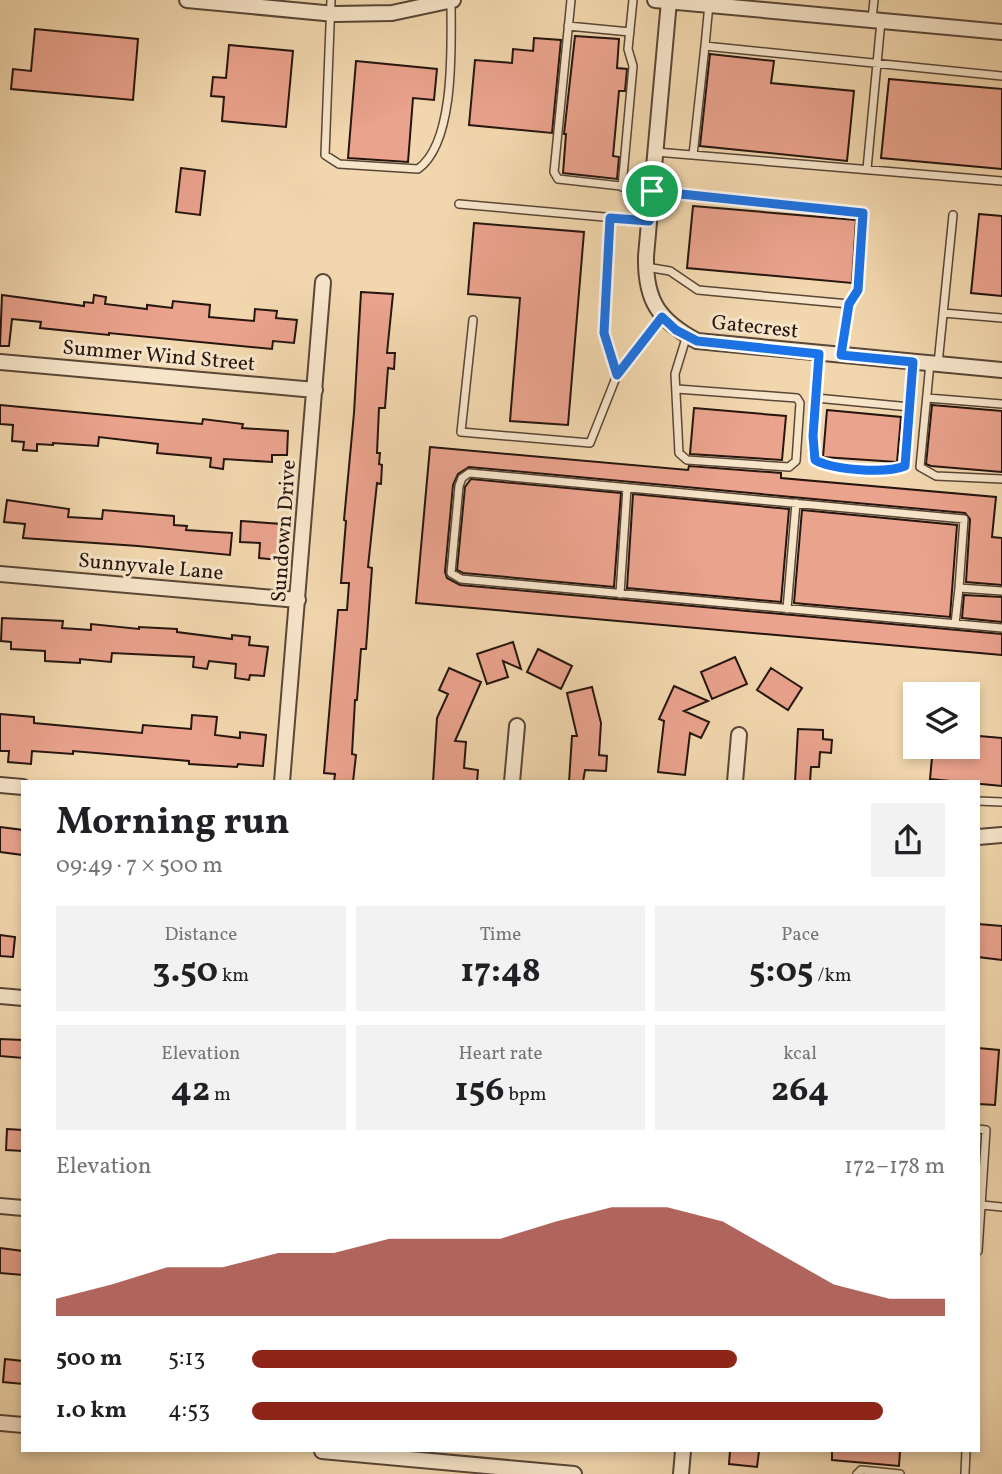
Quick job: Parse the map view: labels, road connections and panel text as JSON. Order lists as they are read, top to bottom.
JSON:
{
  "streets": {
    "street": [
      "Gatecrest",
      "Summer Wind Street",
      "Sundown Drive",
      "Sunnyvale Lane"
    ]
  },
  "crossings": [
    ["Summer Wind Street", "Sundown Drive"],
    ["Sundown Drive", "Sunnyvale Lane"]
  ],
  "page": {
    "heading": ["Morning run", "09:49 · 7 × 500 m"],
    "stats": [
      ["Distance", "3.50 km"],
      ["Time", "17:48"],
      ["Pace", "5:05 /km"],
      ["Elevation", "42 m"],
      ["Heart rate", "156 bpm"],
      ["kcal", "264"]
    ],
    "chart": ["Elevation", "172–178 m"],
    "list": [
      {
        "name": "500 m",
        "note": "5:13"
      },
      {
        "name": "1.0 km",
        "note": "4:53"
      }
    ]
  }
}
